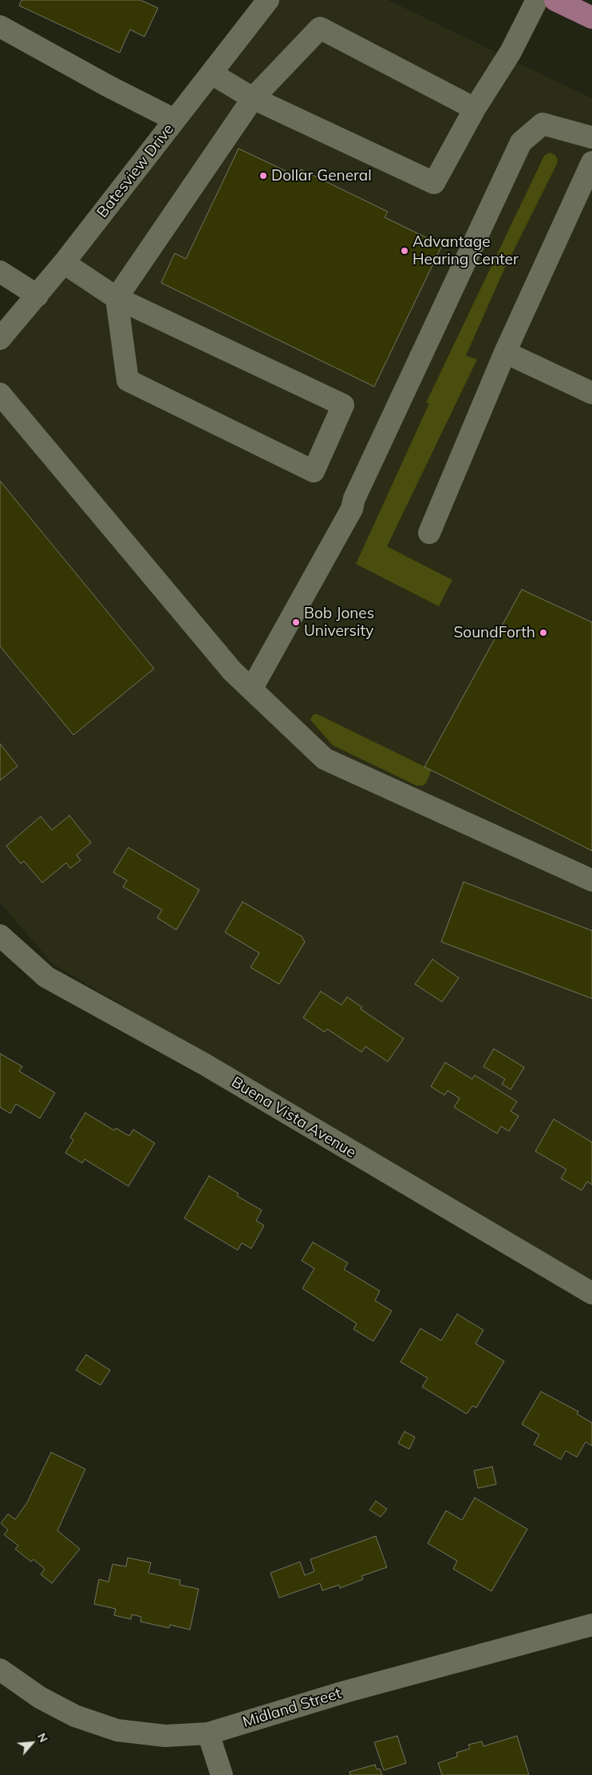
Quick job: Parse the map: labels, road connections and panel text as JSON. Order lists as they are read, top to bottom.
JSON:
{
  "streets": {
    "street": ["Batesview Drive", "Buena Vista Avenue", "Midland Street"]
  },
  "places": [
    "Dollar General",
    "Advantage Hearing Center",
    "Bob Jones University",
    "SoundForth"
  ],
  "north": "top right"
}
